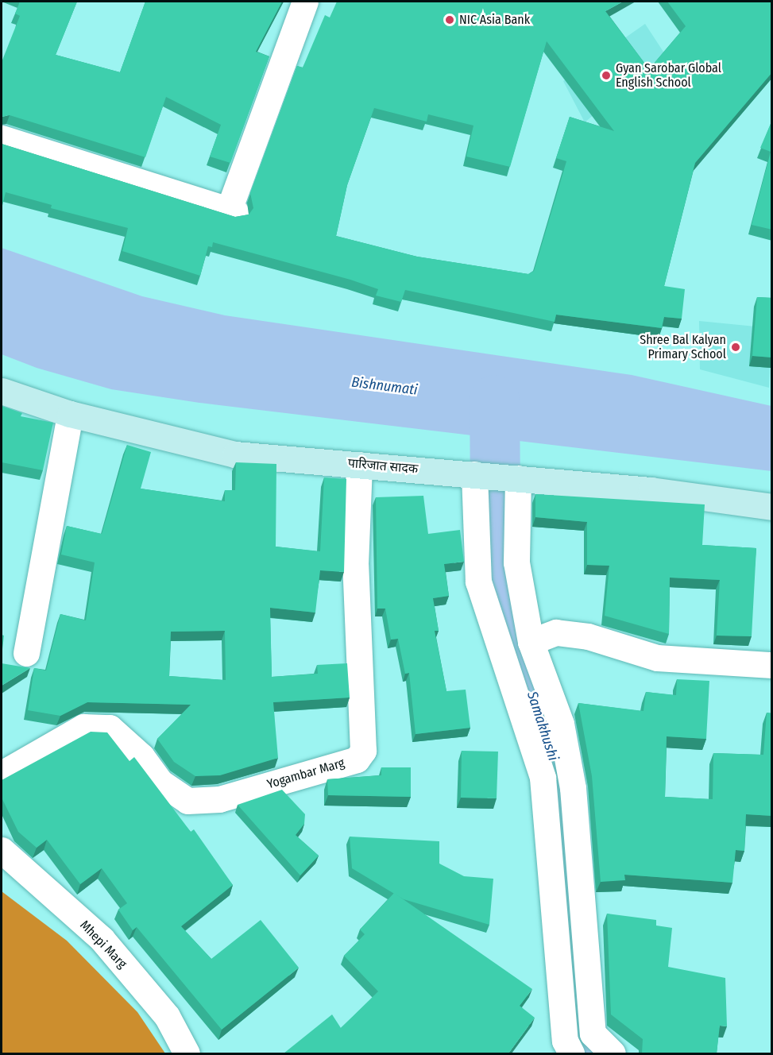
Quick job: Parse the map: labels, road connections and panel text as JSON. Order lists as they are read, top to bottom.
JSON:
{
  "streets": {
    "street": ["पारिजात सादक", "Yogambar Marg", "Mhepi Marg"]
  },
  "crossings": [
    ["पारिजात सादक", "Yogambar Marg"]
  ],
  "water": ["Bishnumati", "Samakhushi"],
  "places": ["NIC Asia Bank", "Gyan Sarobar Global English School", "Shree Bal Kalyan Primary School"]
}
